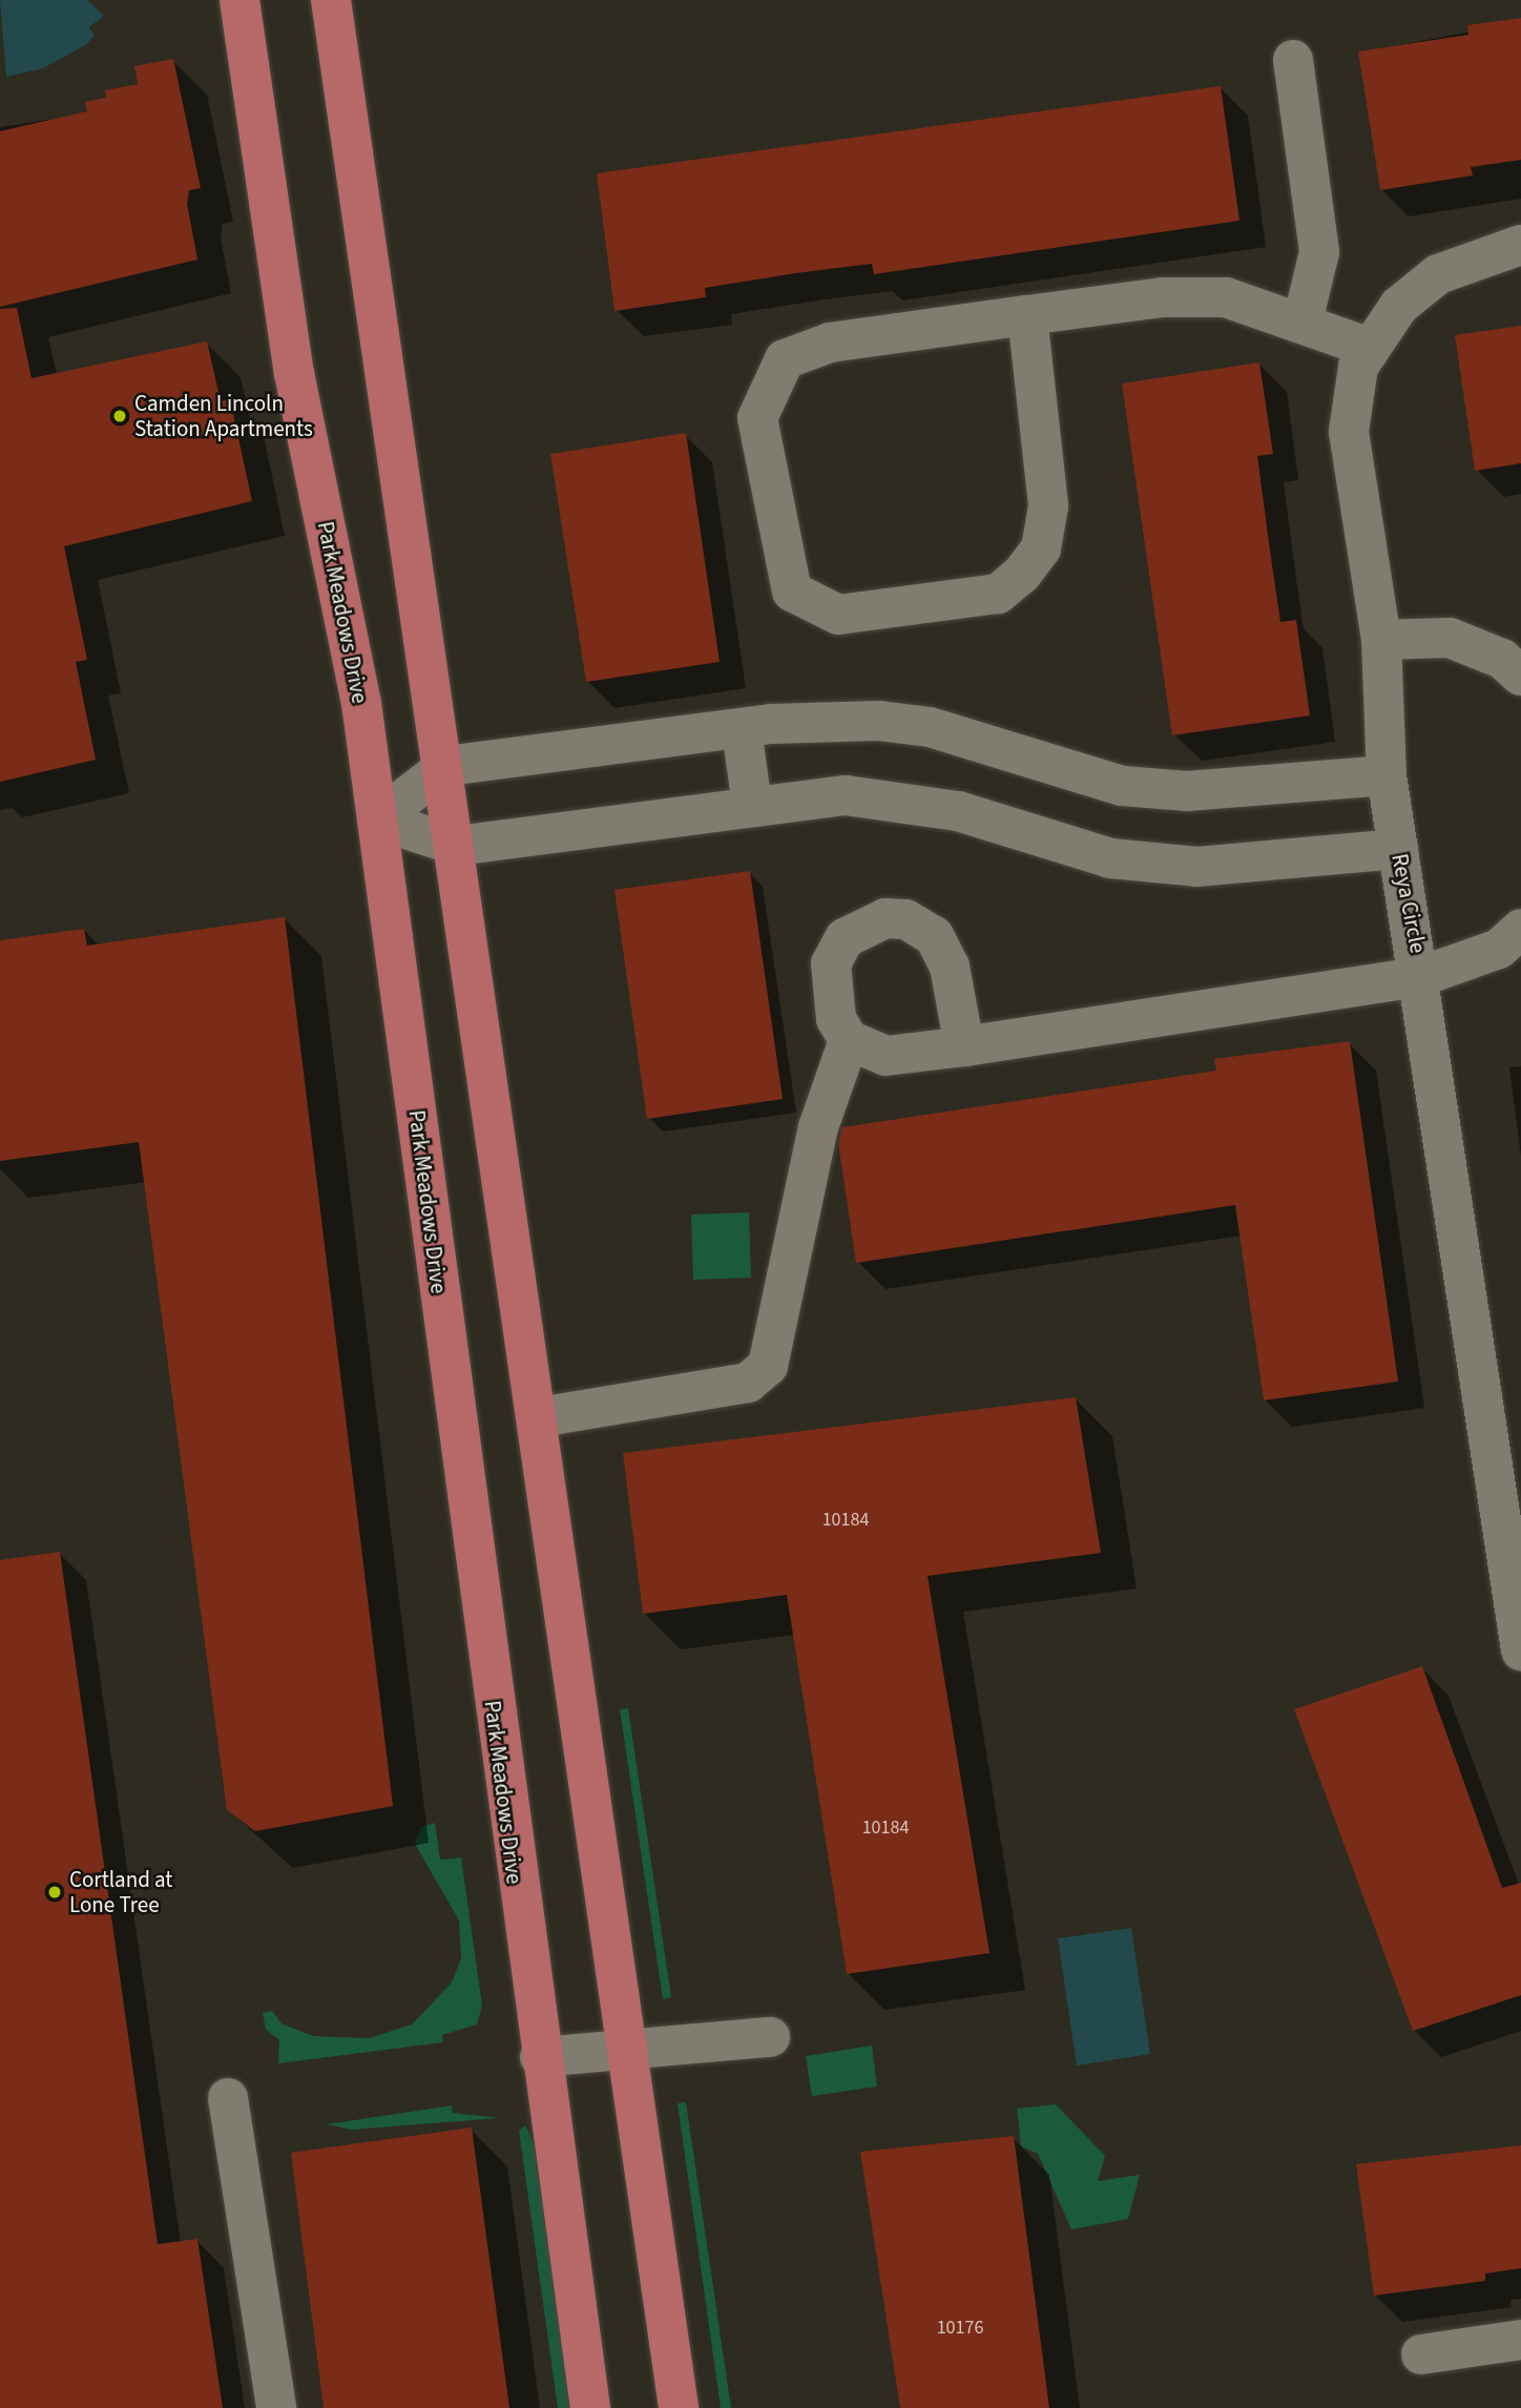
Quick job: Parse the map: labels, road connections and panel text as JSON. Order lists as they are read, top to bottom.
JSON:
{
  "streets": {
    "main road": ["Park Meadows Drive"],
    "lane": ["Reya Circle"]
  },
  "places": ["Camden Lincoln Station Apartments", "Cortland at Lone Tree"],
  "house_numbers": ["10184", "10184", "10176"]
}
